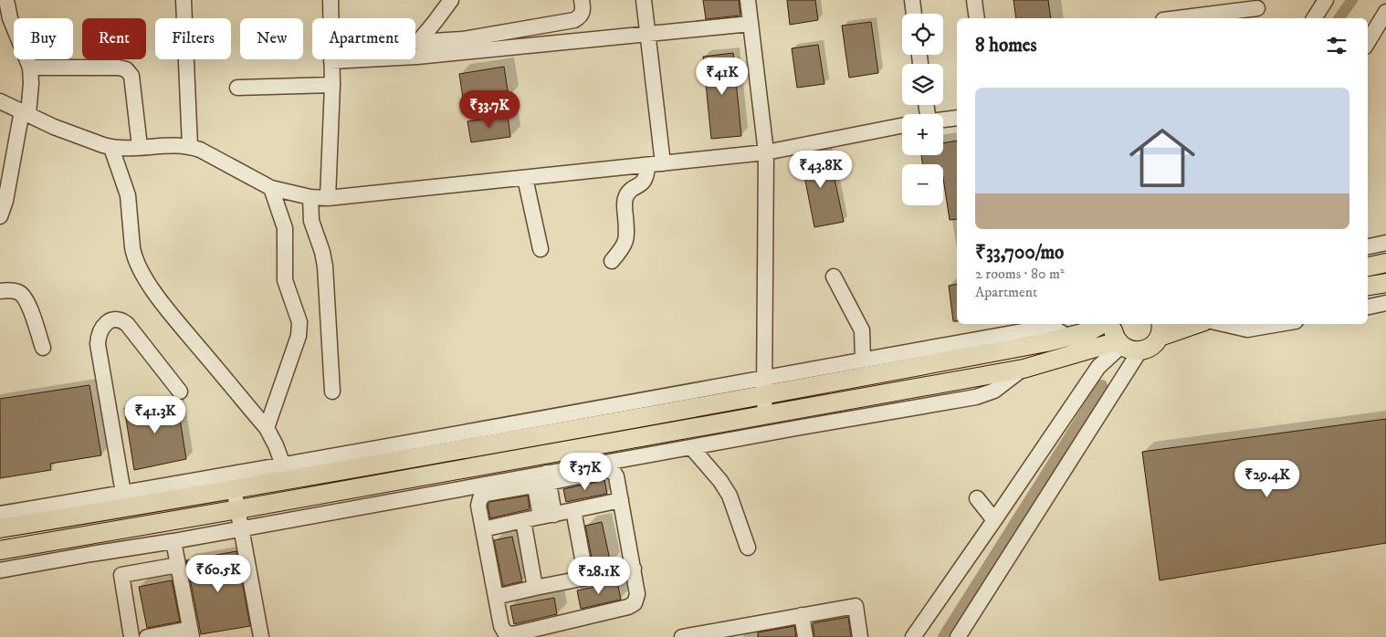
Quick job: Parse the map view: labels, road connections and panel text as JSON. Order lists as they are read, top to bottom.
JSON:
{
  "page": {
    "map_buttons": ["+", "−"],
    "chip": [
      "Buy",
      "Rent",
      "Filters",
      "New",
      "Apartment"
    ],
    "heading": "8 homes",
    "price": [
      "₹41K",
      "₹33.7K",
      "₹43.8K",
      "₹41.3K",
      "₹37K",
      "₹29.4K",
      "₹60.5K",
      "₹28.1K"
    ],
    "list": [
      {
        "name": "₹33,700/mo",
        "note": "2 rooms · 80 m² · Apartment"
      }
    ]
  }
}
